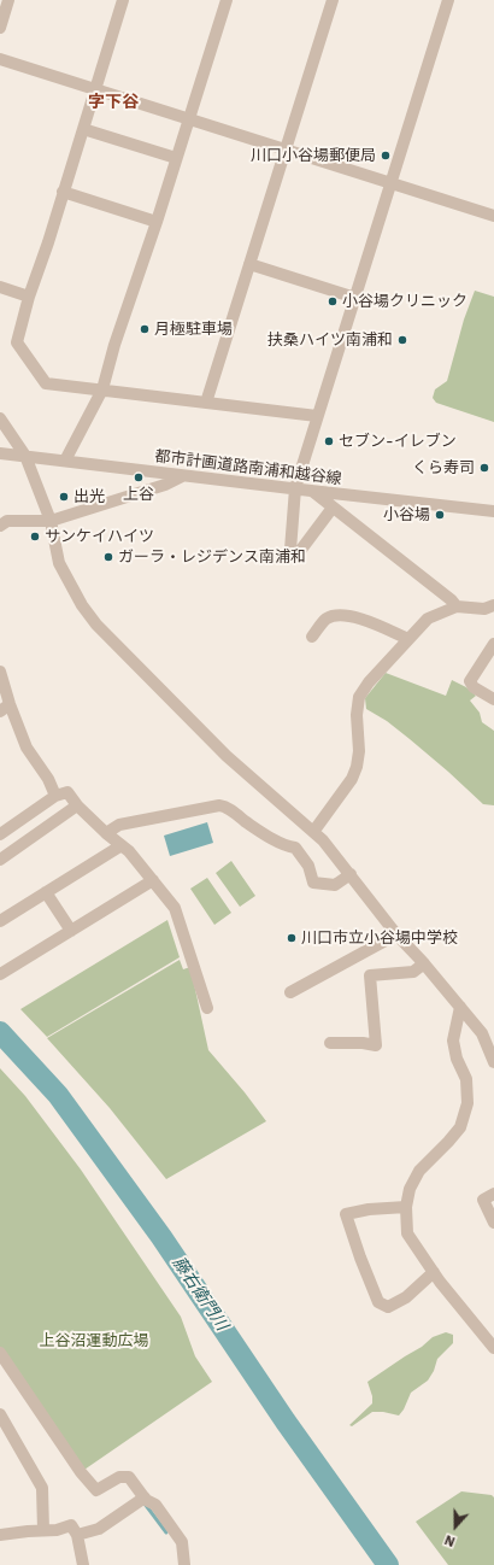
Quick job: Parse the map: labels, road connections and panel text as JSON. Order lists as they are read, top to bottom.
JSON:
{
  "streets": {
    "street": ["都市計画道路南浦和越谷線"]
  },
  "districts": ["字下谷"],
  "water": ["藤右衛門川"],
  "parks": ["上谷沼運動広場"],
  "places": [
    "川口小谷場郵便局",
    "小谷場クリニック",
    "月極駐車場",
    "扶桑ハイツ南浦和",
    "セブン-イレブン",
    "くら寿司",
    "上谷",
    "出光",
    "小谷場",
    "サンケイハイツ",
    "ガーラ・レジデンス南浦和",
    "川口市立小谷場中学校"
  ],
  "north": "bottom"
}
